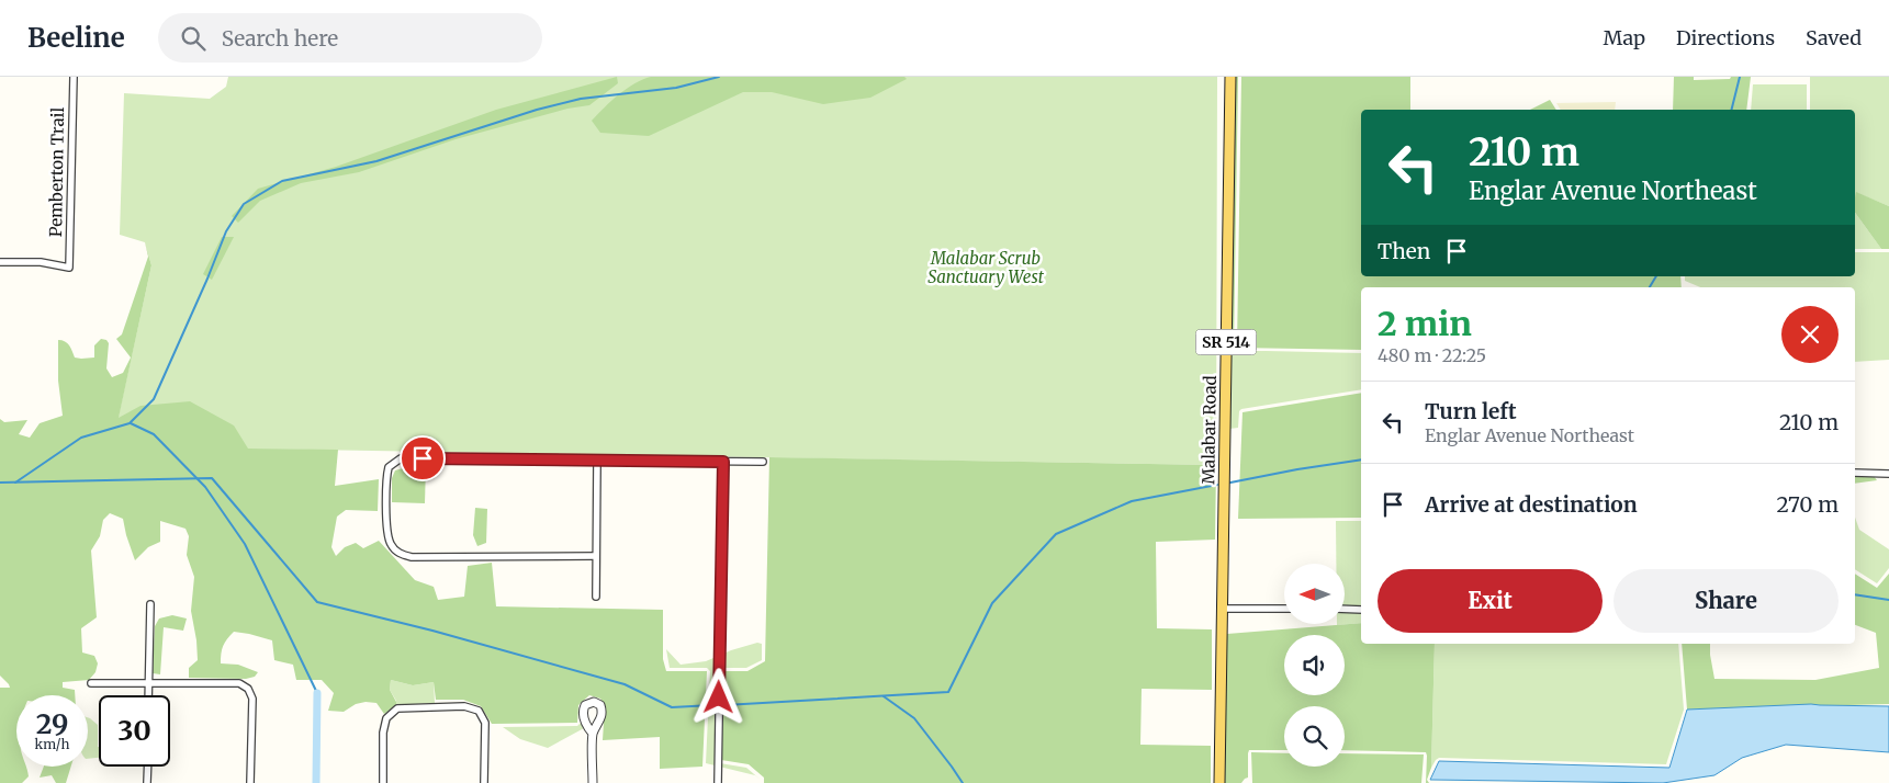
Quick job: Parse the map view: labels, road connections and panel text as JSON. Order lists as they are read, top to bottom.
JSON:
{
  "streets": {
    "main road": ["SR 514", "Malabar Road"],
    "street": ["Pemberton Trail"]
  },
  "parks": ["Malabar Scrub Sanctuary West"],
  "north": "left",
  "page": {
    "header": "Beeline",
    "search": "Search here",
    "nav": ["Map", "Directions", "Saved"],
    "turn": ["210 m", "Englar Avenue Northeast"],
    "then": "Then",
    "heading": ["2 min", "480 m · 22:25"],
    "list": [
      {
        "name": "Turn left",
        "note": "Englar Avenue Northeast",
        "value": "210 m"
      },
      {
        "name": "Arrive at destination",
        "value": "270 m"
      }
    ],
    "buttons": ["Exit", "Share"],
    "speed": "29 km/h",
    "limit": "30"
  }
}
